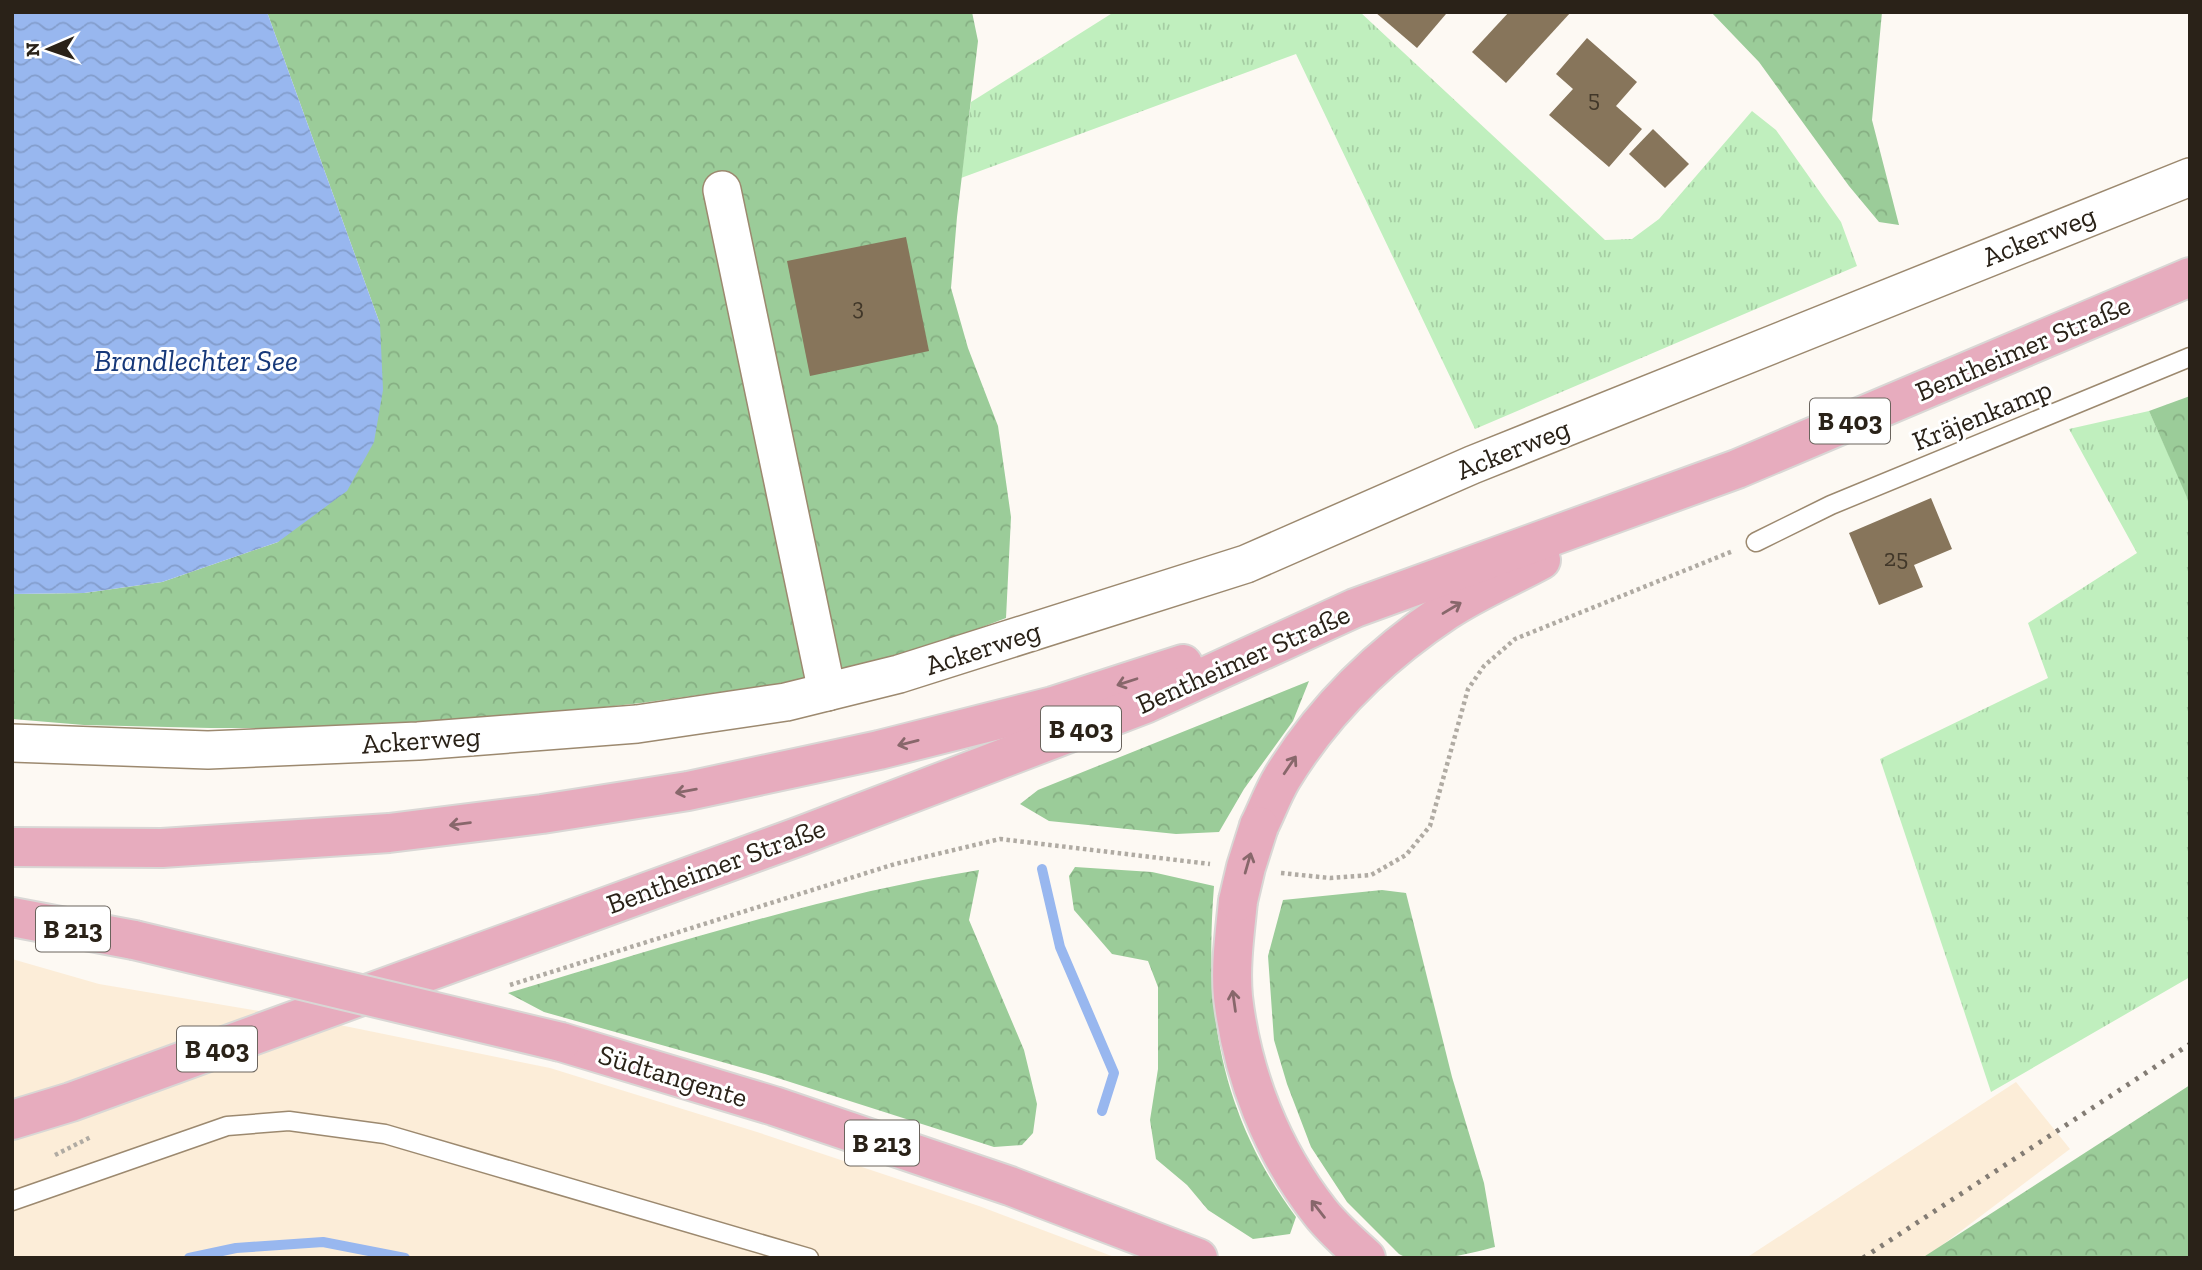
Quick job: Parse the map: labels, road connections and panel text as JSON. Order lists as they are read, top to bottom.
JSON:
{
  "streets": {
    "main road": [
      "Bentheimer Straße",
      "B 403",
      "B 213",
      "Südtangente"
    ],
    "street": ["Ackerweg"],
    "lane": ["Kräjenkamp"]
  },
  "water": ["Brandlechter See"],
  "house_numbers": ["5", "3", "25"],
  "north": "left"
}
